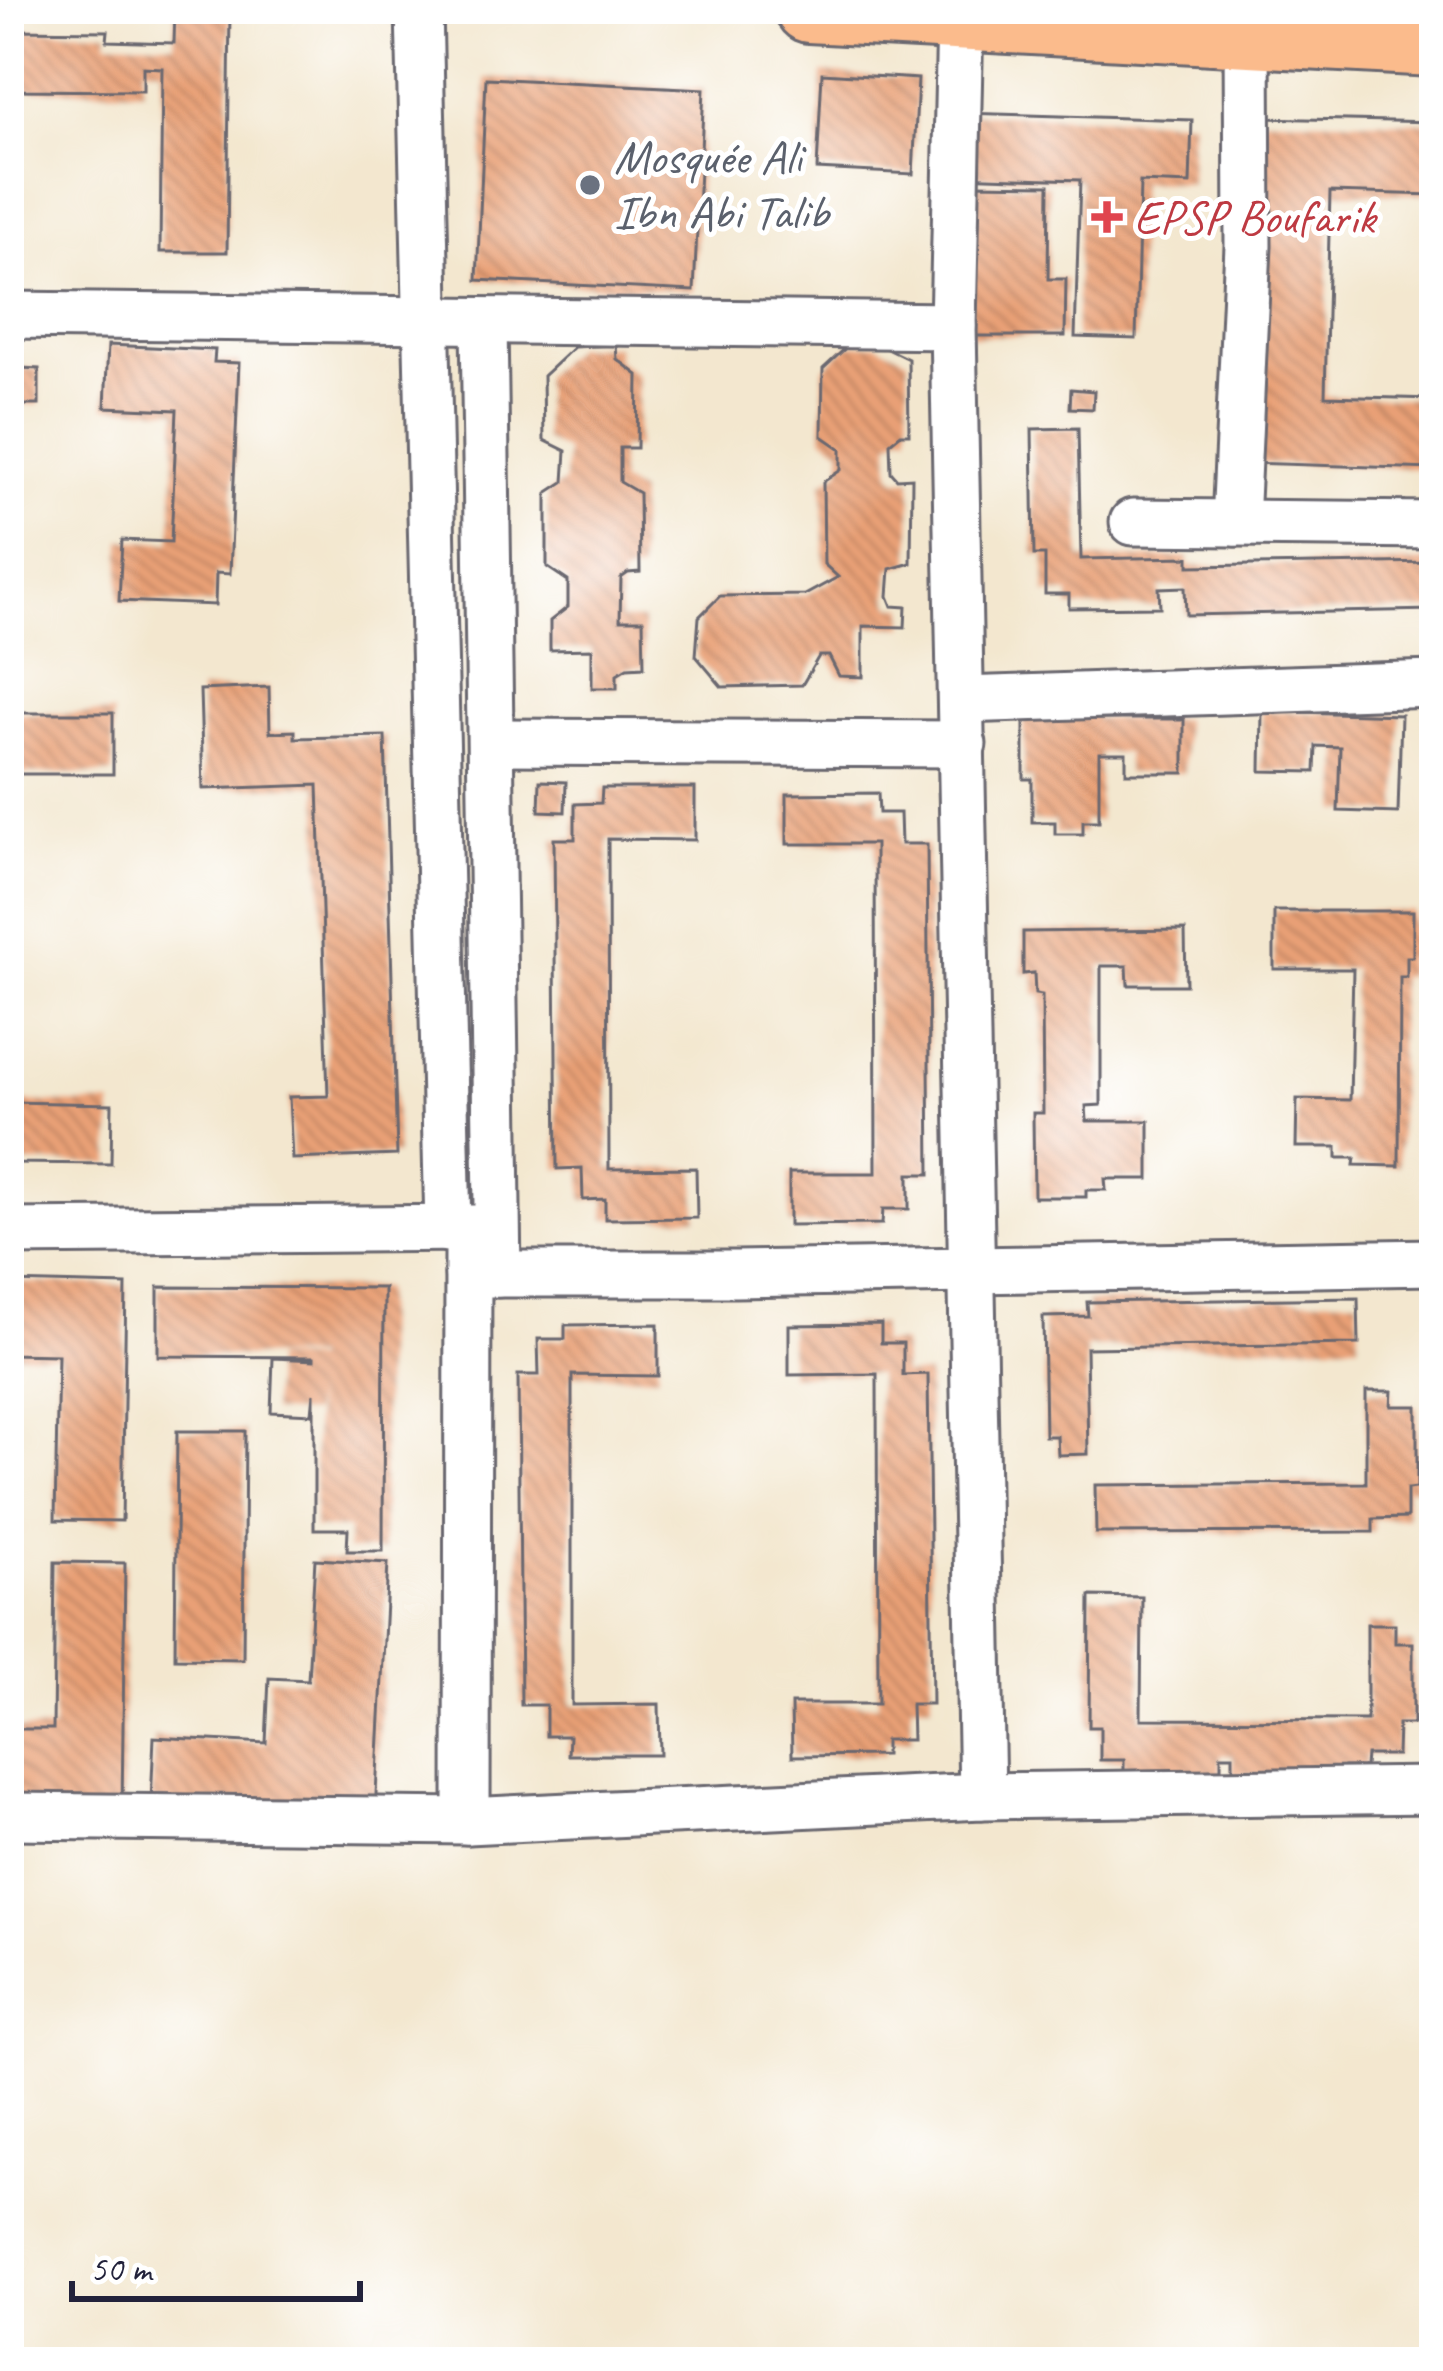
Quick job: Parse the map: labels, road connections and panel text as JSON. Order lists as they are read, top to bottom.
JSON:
{
  "places": {
    "other": ["Mosquée Ali Ibn Abi Talib"],
    "health": ["EPSP Boufarik"]
  },
  "scale_bar": "50 m"
}
